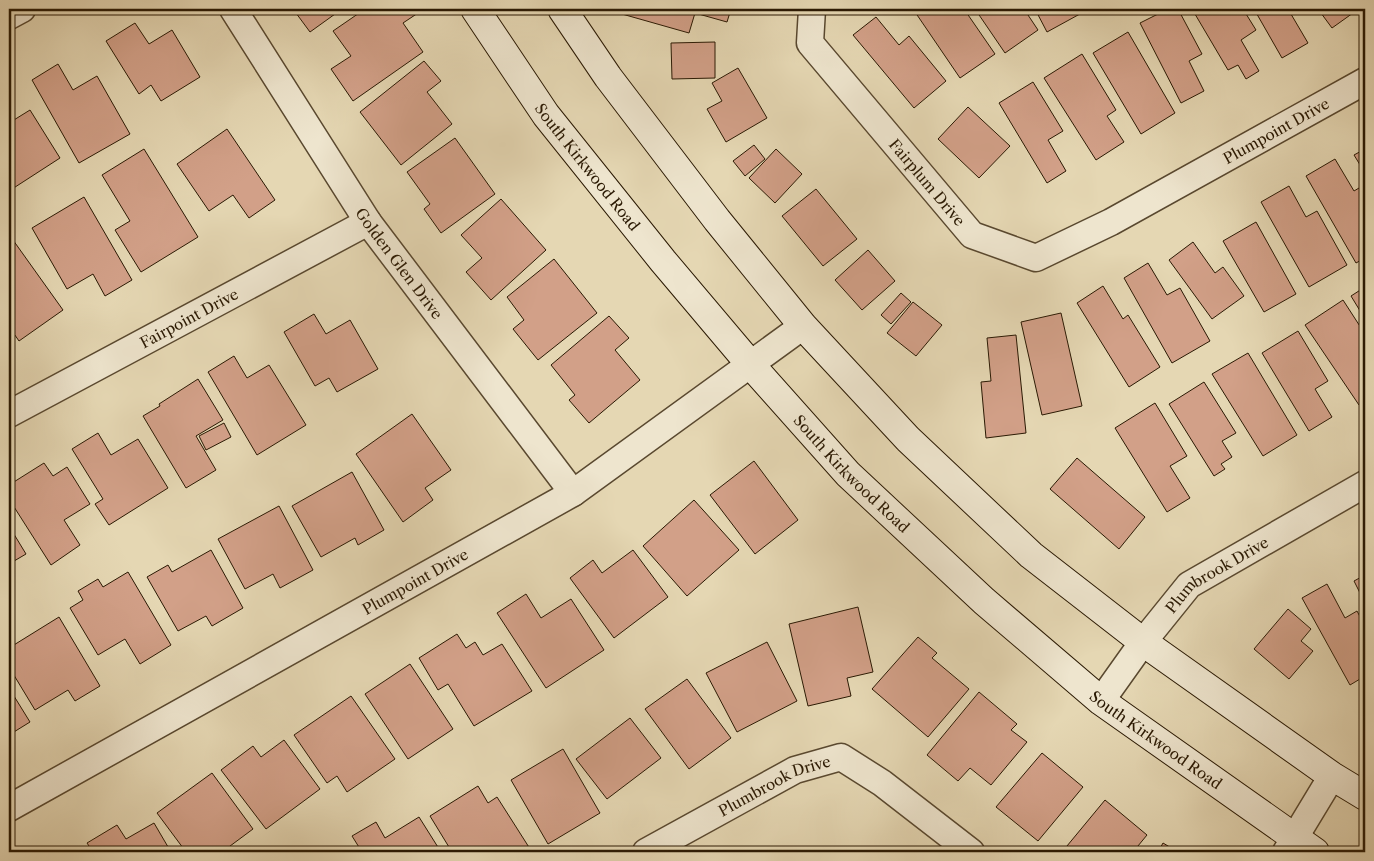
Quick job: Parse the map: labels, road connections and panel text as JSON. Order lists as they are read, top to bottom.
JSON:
{
  "streets": {
    "main road": ["South Kirkwood Road"],
    "street": [
      "Plumpoint Drive",
      "Fairplum Drive",
      "Golden Glen Drive",
      "Fairpoint Drive",
      "Plumbrook Drive"
    ]
  },
  "crossings": [
    ["Plumpoint Drive", "South Kirkwood Road"],
    ["Plumpoint Drive", "Fairplum Drive"],
    ["Plumpoint Drive", "Golden Glen Drive"],
    ["South Kirkwood Road", "Plumbrook Drive"],
    ["Golden Glen Drive", "Fairpoint Drive"]
  ]
}
